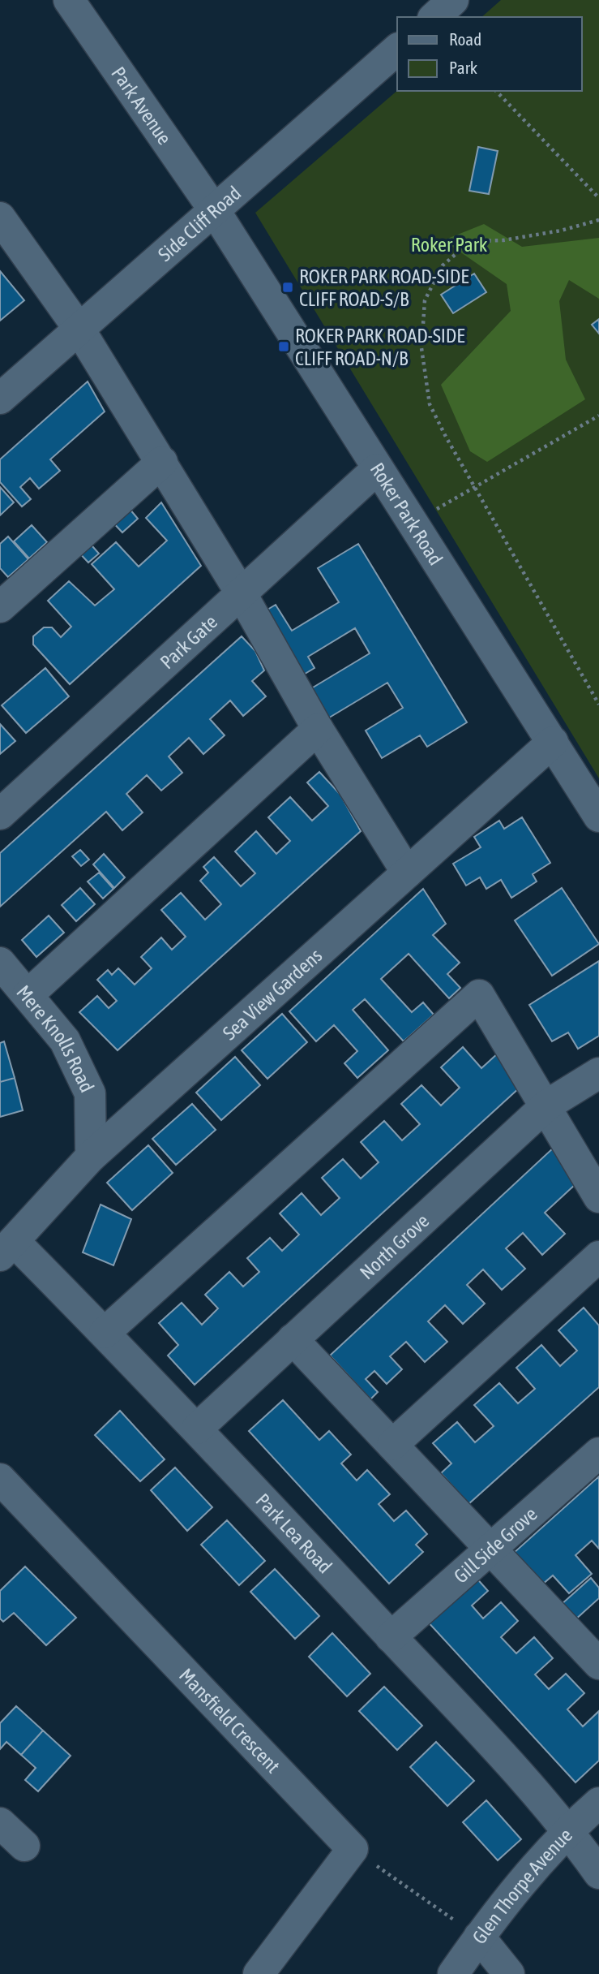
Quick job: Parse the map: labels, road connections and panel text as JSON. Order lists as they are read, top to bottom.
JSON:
{
  "streets": {
    "street": [
      "Park Avenue",
      "Side Cliff Road",
      "Roker Park Road",
      "Park Gate",
      "Sea View Gardens",
      "Mere Knolls Road",
      "North Grove",
      "Park Lea Road",
      "Gill Side Grove",
      "Mansfield Crescent",
      "Glen Thorpe Avenue"
    ]
  },
  "crossings": [
    ["Park Avenue", "Side Cliff Road"],
    ["Park Avenue", "Roker Park Road"],
    ["Side Cliff Road", "Roker Park Road"],
    ["Roker Park Road", "Park Gate"],
    ["Roker Park Road", "Sea View Gardens"],
    ["Sea View Gardens", "Mere Knolls Road"],
    ["Sea View Gardens", "Park Lea Road"],
    ["North Grove", "Park Lea Road"],
    ["Park Lea Road", "Gill Side Grove"],
    ["Park Lea Road", "Glen Thorpe Avenue"]
  ],
  "parks": ["Roker Park"],
  "places": {
    "transit": ["ROKER PARK ROAD-SIDE CLIFF ROAD-S/B", "ROKER PARK ROAD-SIDE CLIFF ROAD-N/B"]
  },
  "legend": ["Road", "Park"]
}
